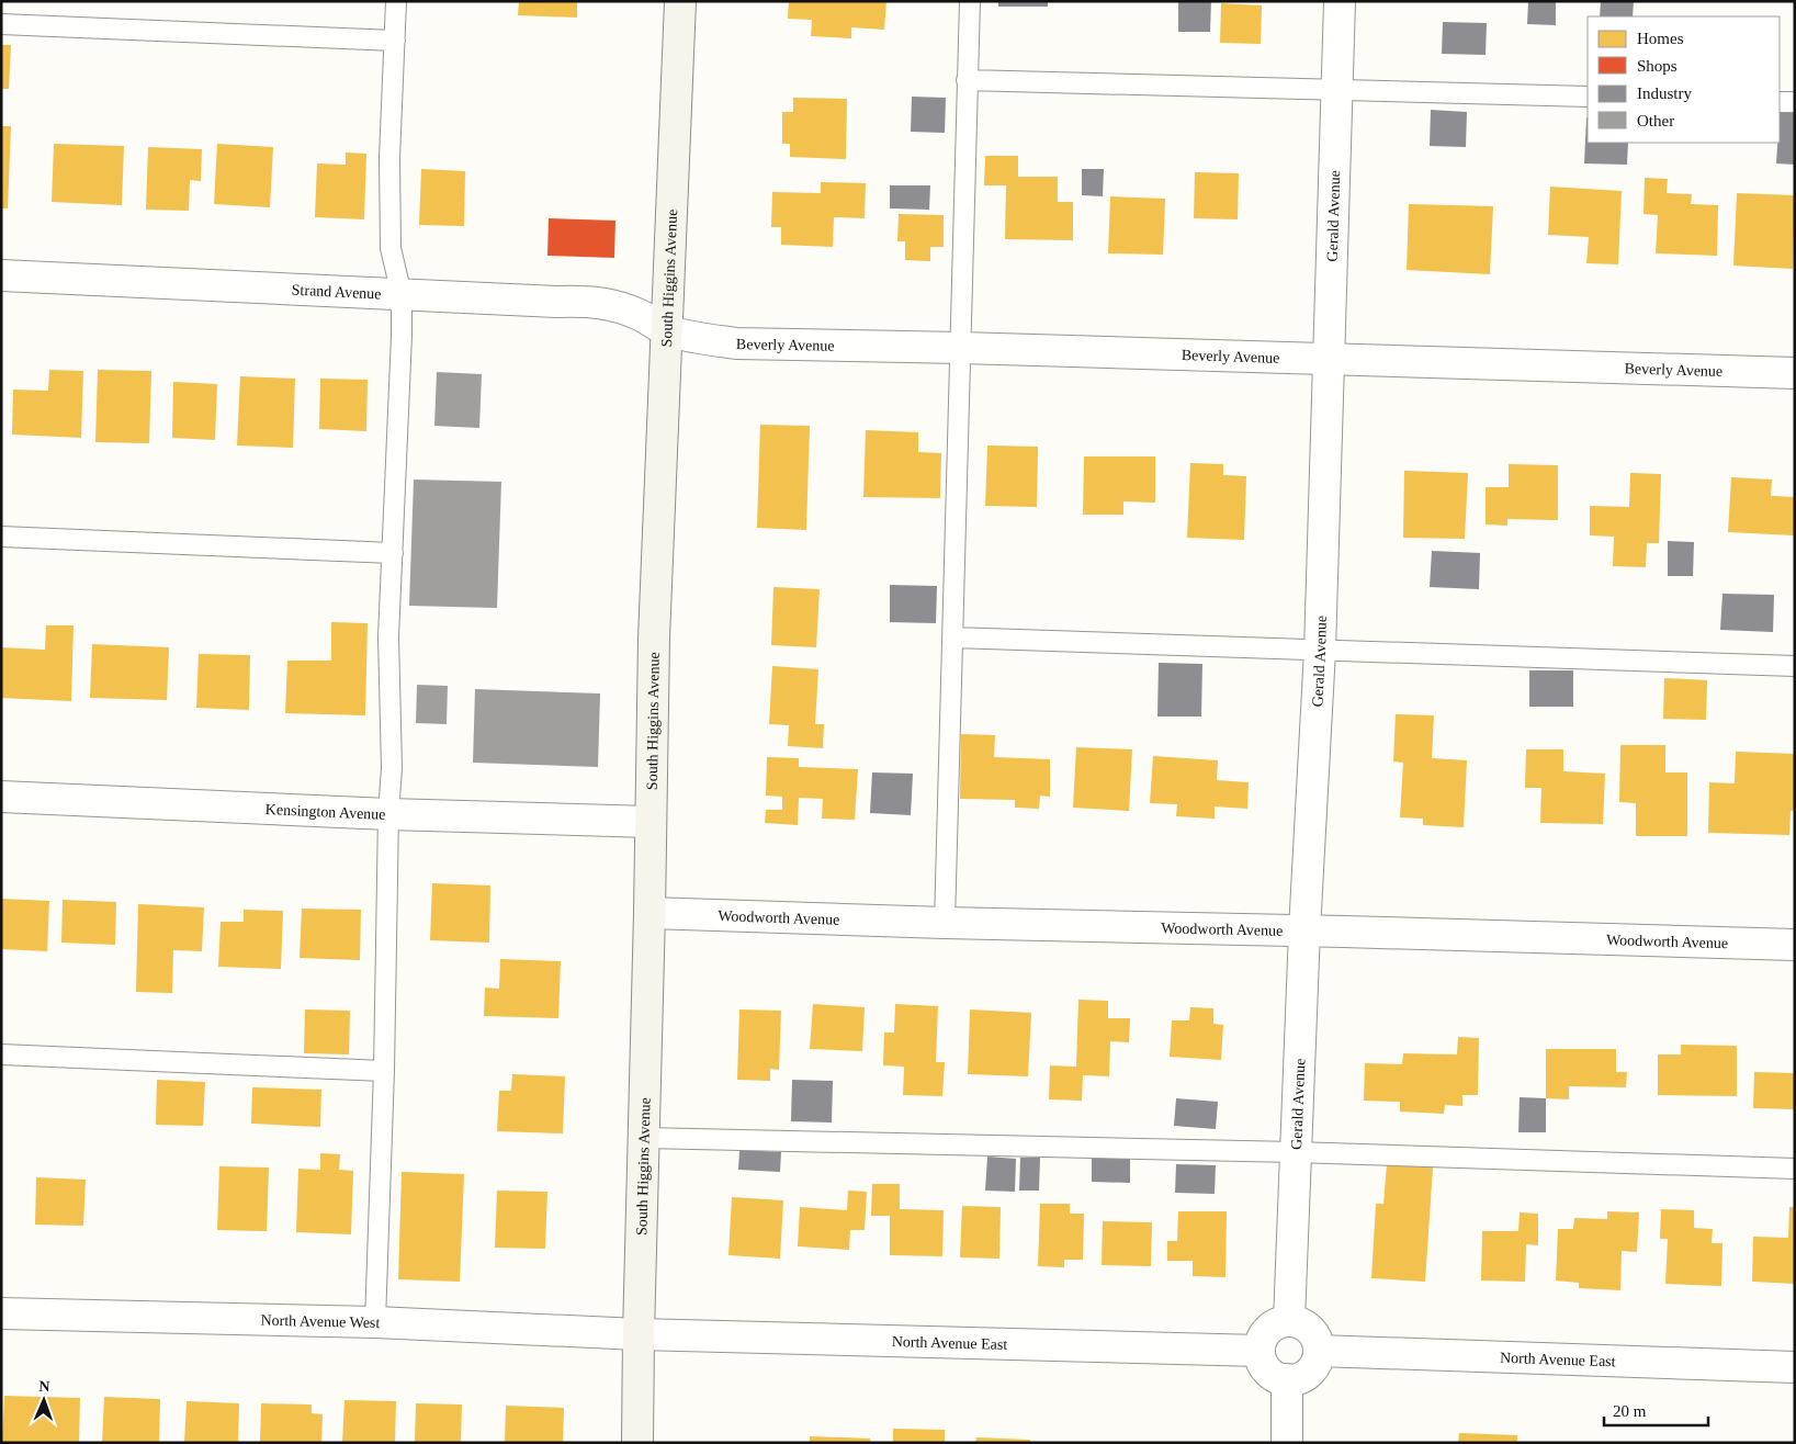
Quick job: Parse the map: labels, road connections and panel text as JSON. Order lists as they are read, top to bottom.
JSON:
{
  "streets": {
    "main road": ["South Higgins Avenue"],
    "street": [
      "Gerald Avenue",
      "Strand Avenue",
      "Beverly Avenue",
      "Kensington Avenue",
      "Woodworth Avenue",
      "North Avenue West",
      "North Avenue East"
    ]
  },
  "crossings": [
    ["Gerald Avenue", "Beverly Avenue"],
    ["Gerald Avenue", "Woodworth Avenue"],
    ["Gerald Avenue", "North Avenue East"],
    ["South Higgins Avenue", "Strand Avenue"],
    ["South Higgins Avenue", "Beverly Avenue"],
    ["South Higgins Avenue", "Kensington Avenue"],
    ["South Higgins Avenue", "Woodworth Avenue"],
    ["South Higgins Avenue", "North Avenue West"],
    ["South Higgins Avenue", "North Avenue East"],
    ["Strand Avenue", "Beverly Avenue"],
    ["North Avenue West", "North Avenue East"]
  ],
  "legend": [
    "Homes",
    "Shops",
    "Industry",
    "Other"
  ],
  "scale_bar": "20 m",
  "north": "top"
}
